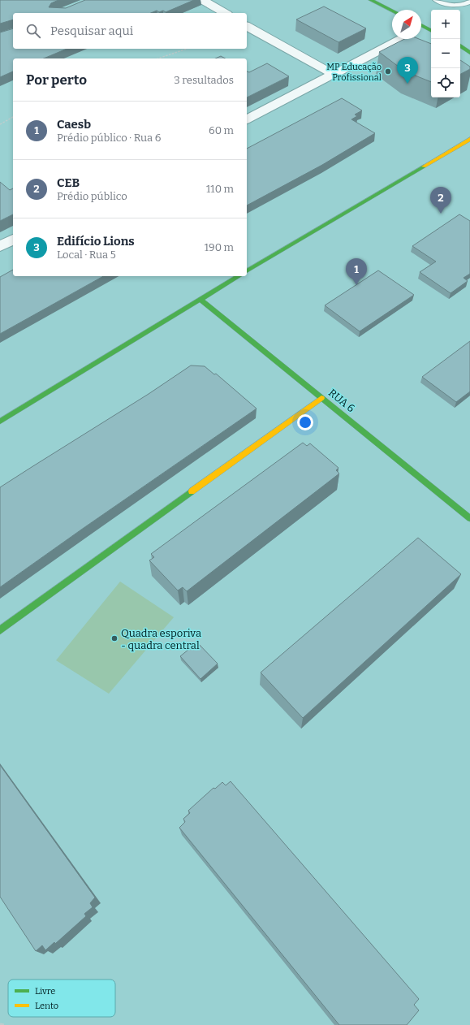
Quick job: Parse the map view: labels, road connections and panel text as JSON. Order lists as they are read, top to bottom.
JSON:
{
  "streets": {
    "street": ["RUA 6"]
  },
  "places": ["MP Educação Profissional", "Quadra esporiva - quadra central"],
  "legend": ["Livre", "Lento"],
  "north": "top right",
  "page": {
    "map_buttons": ["+", "−"],
    "search": "Pesquisar aqui",
    "pins": ["3", "2", "1"],
    "heading": ["Por perto", "3 resultados"],
    "list": [
      {
        "mark": "1",
        "name": "Caesb",
        "note": "Prédio público · Rua 6",
        "value": "60 m"
      },
      {
        "mark": "2",
        "name": "CEB",
        "note": "Prédio público",
        "value": "110 m"
      },
      {
        "mark": "3",
        "name": "Edifício Lions",
        "note": "Local · Rua 5",
        "value": "190 m"
      }
    ]
  }
}
